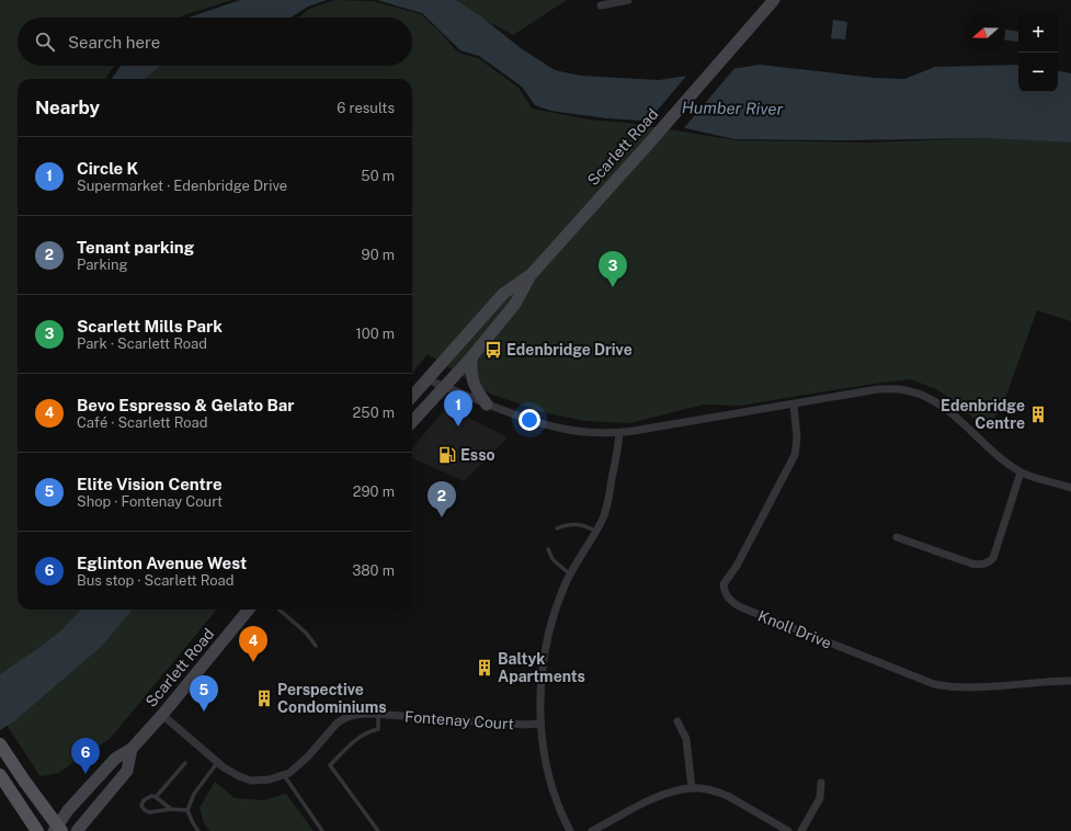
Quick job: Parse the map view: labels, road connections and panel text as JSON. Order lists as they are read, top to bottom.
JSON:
{
  "streets": {
    "main road": ["Scarlett Road"],
    "street": ["Knoll Drive", "Fontenay Court"]
  },
  "crossings": [
    ["Scarlett Road", "Fontenay Court"]
  ],
  "water": ["Humber River"],
  "places": {
    "bus stop": ["Edenbridge Drive"],
    "building": ["Edenbridge Centre", "Baltyk Apartments", "Perspective Condominiums"],
    "fuel station": ["Esso"]
  },
  "north": "left",
  "page": {
    "map_buttons": ["+", "−"],
    "search": "Search here",
    "heading": ["Nearby", "6 results"],
    "list": [
      {
        "mark": "1",
        "name": "Circle K",
        "note": "Supermarket · Edenbridge Drive",
        "value": "50 m"
      },
      {
        "mark": "2",
        "name": "Tenant parking",
        "note": "Parking",
        "value": "90 m"
      },
      {
        "mark": "3",
        "name": "Scarlett Mills Park",
        "note": "Park · Scarlett Road",
        "value": "100 m"
      },
      {
        "mark": "4",
        "name": "Bevo Espresso & Gelato Bar",
        "note": "Café · Scarlett Road",
        "value": "250 m"
      },
      {
        "mark": "5",
        "name": "Elite Vision Centre",
        "note": "Shop · Fontenay Court",
        "value": "290 m"
      },
      {
        "mark": "6",
        "name": "Eglinton Avenue West",
        "note": "Bus stop · Scarlett Road",
        "value": "380 m"
      }
    ],
    "pins": [
      "3",
      "1",
      "2",
      "4",
      "5",
      "6"
    ]
  }
}
